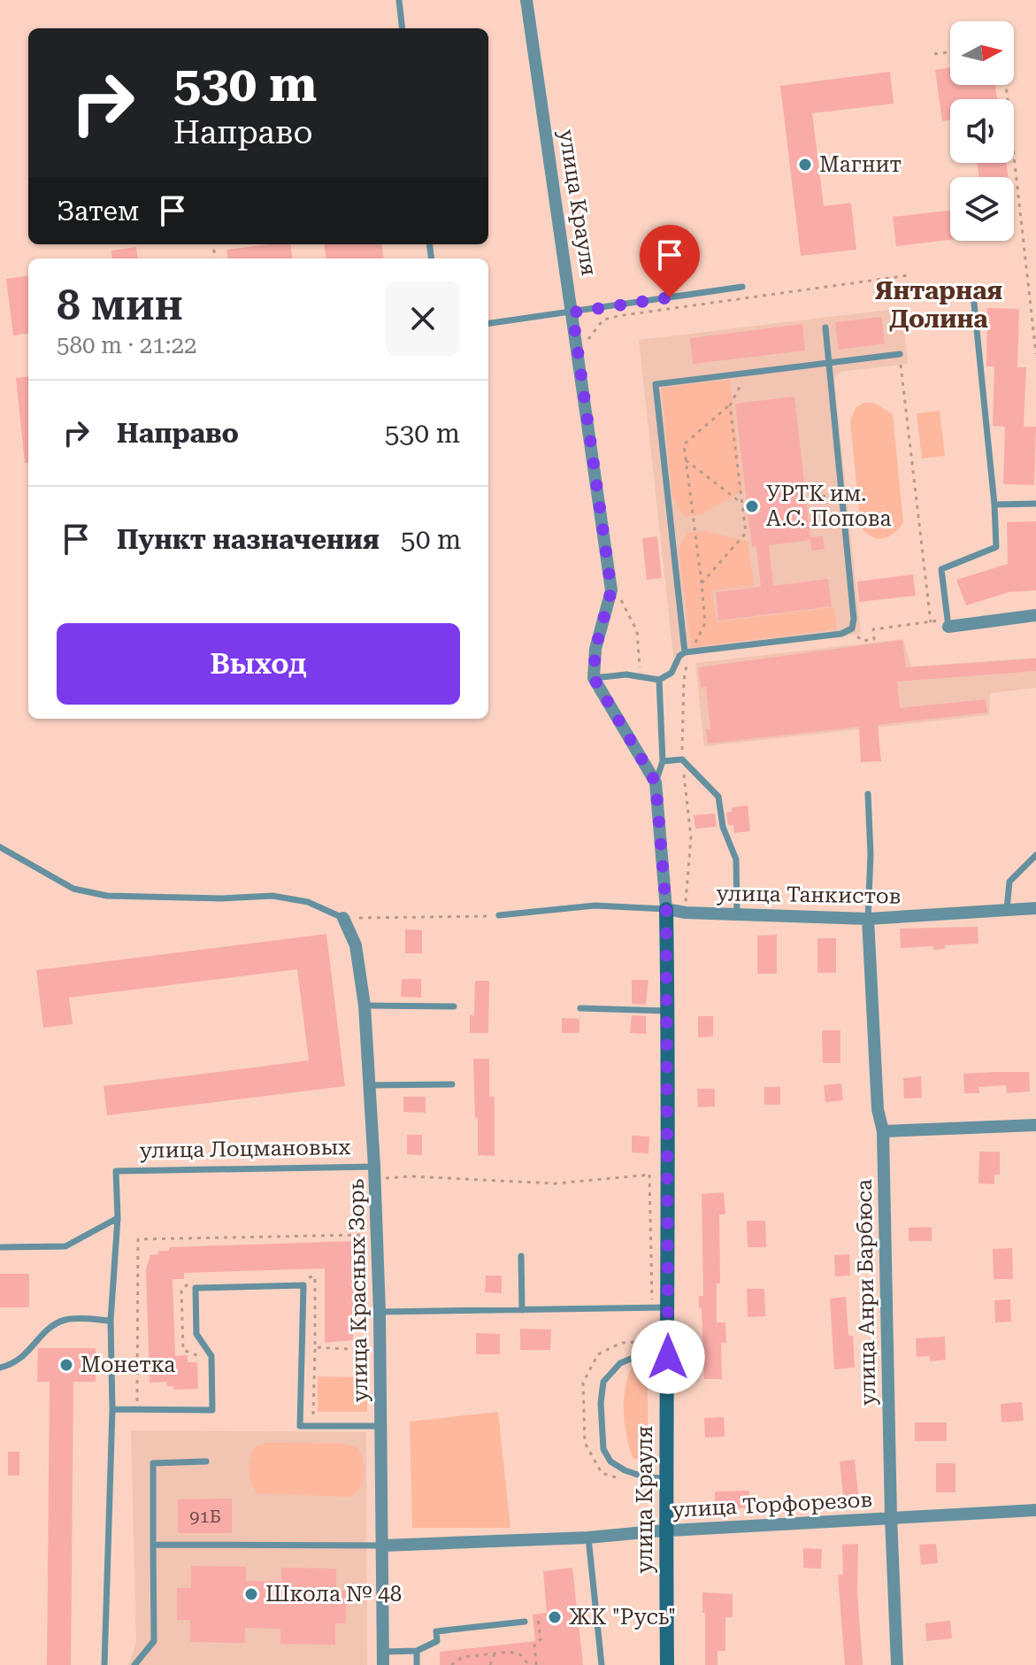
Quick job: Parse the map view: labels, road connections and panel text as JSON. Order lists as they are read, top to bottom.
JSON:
{
  "streets": {
    "street": [
      "улица Крауля",
      "улица Танкистов",
      "улица Красных Зорь",
      "улица Анри Барбюса",
      "улица Торфорезов"
    ],
    "lane": ["улица Лоцмановых"]
  },
  "crossings": [
    ["улица Крауля", "улица Танкистов"],
    ["улица Крауля", "улица Торфорезов"],
    ["улица Танкистов", "улица Анри Барбюса"],
    ["улица Лоцмановых", "улица Красных Зорь"],
    ["улица Красных Зорь", "улица Торфорезов"],
    ["улица Анри Барбюса", "улица Торфорезов"]
  ],
  "districts": ["Янтарная Долина"],
  "places": [
    "Магнит",
    "УРТК им. А.С. Попова",
    "Монетка",
    "Школа № 48",
    "ЖК \"Русь\""
  ],
  "house_numbers": ["91Б"],
  "north": "right",
  "page": {
    "turn": ["530 m", "Направо"],
    "then": "Затем",
    "heading": ["8 мин", "580 m · 21:22"],
    "list": [
      {
        "name": "Направо",
        "value": "530 m"
      },
      {
        "name": "Пункт назначения",
        "value": "50 m"
      }
    ],
    "buttons": "Выход"
  }
}
